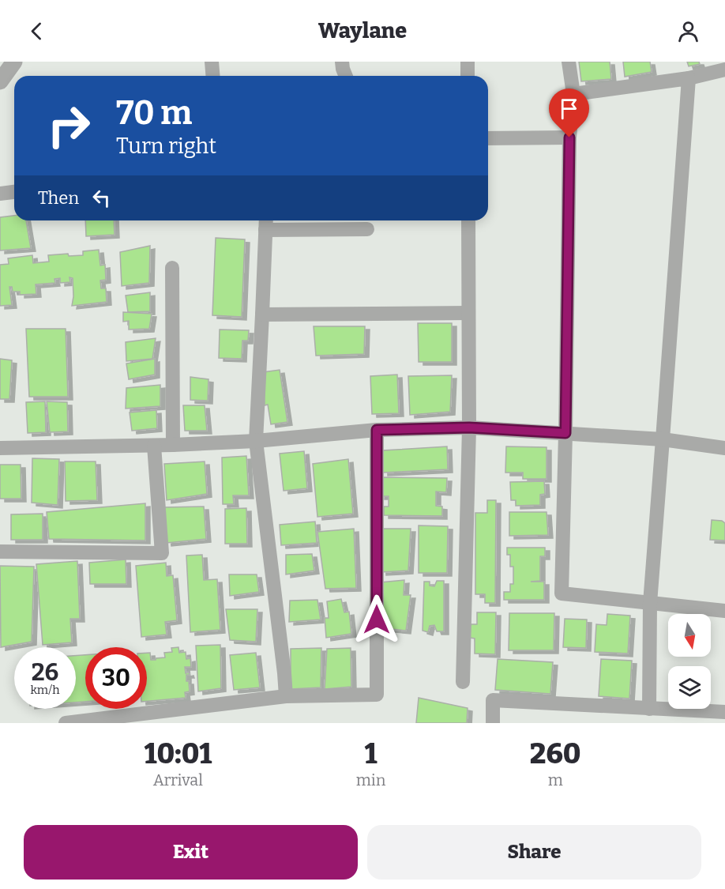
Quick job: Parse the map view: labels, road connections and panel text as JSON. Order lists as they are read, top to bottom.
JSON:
{
  "north": "bottom",
  "page": {
    "header": "Waylane",
    "turn": ["70 m", "Turn right"],
    "then": "Then",
    "speed": "26 km/h",
    "limit": "30",
    "eta": [
      "10:01",
      "Arrival",
      "1",
      "min",
      "260",
      "m"
    ],
    "buttons": ["Exit", "Share"]
  }
}
